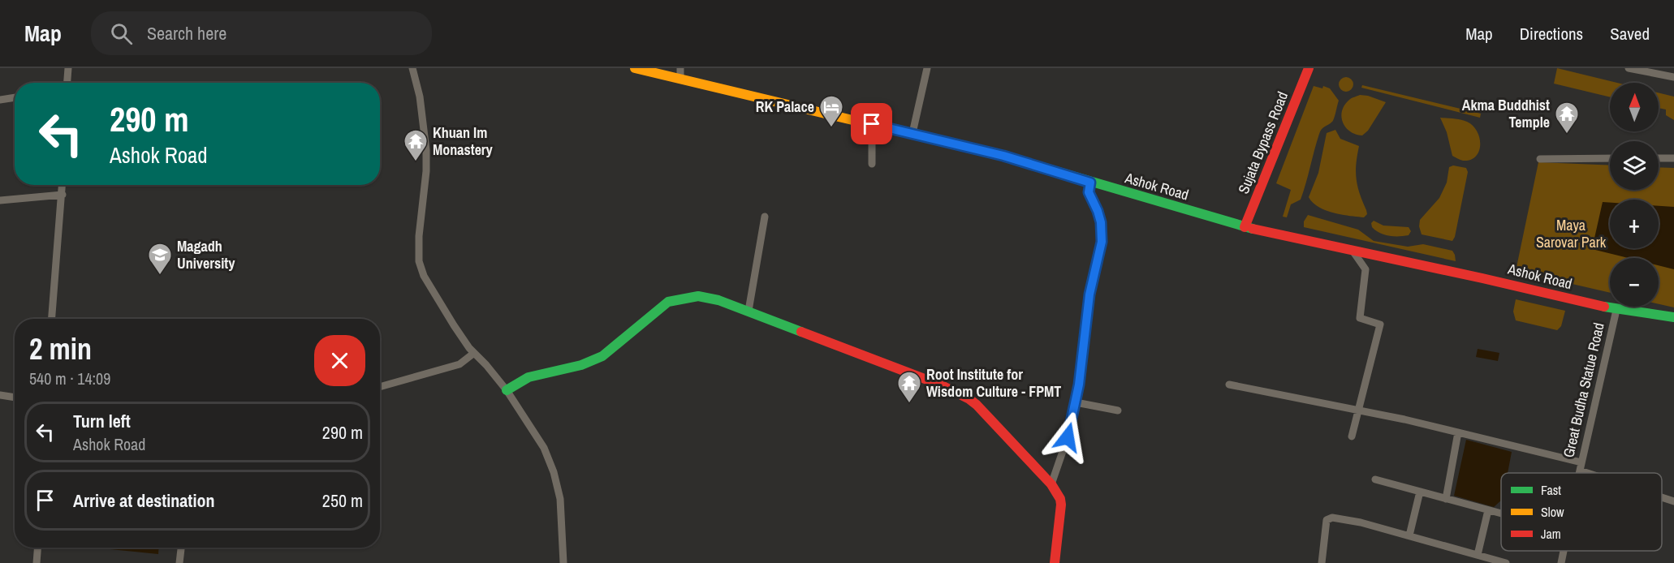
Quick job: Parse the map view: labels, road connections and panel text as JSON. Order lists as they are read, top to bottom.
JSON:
{
  "streets": {
    "street": ["Sujata Bypass Road", "Ashok Road", "Great Budha Statue Road"]
  },
  "crossings": [
    ["Sujata Bypass Road", "Ashok Road"],
    ["Ashok Road", "Great Budha Statue Road"]
  ],
  "parks": ["Maya Sarovar Park"],
  "places": {
    "hotel": ["RK Palace"],
    "temple": ["Akma Buddhist Temple", "Khuan Im Monastery", "Root Institute for Wisdom Culture - FPMT"],
    "school or university": ["Magadh University"]
  },
  "legend": ["Fast", "Slow", "Jam"],
  "north": "top",
  "page": {
    "header": "Map",
    "search": "Search here",
    "nav": ["Map", "Directions", "Saved"],
    "map_buttons": ["+", "−"],
    "turn": ["290 m", "Ashok Road"],
    "heading": ["2 min", "540 m · 14:09"],
    "list": [
      {
        "name": "Turn left",
        "note": "Ashok Road",
        "value": "290 m"
      },
      {
        "name": "Arrive at destination",
        "value": "250 m"
      }
    ]
  }
}
